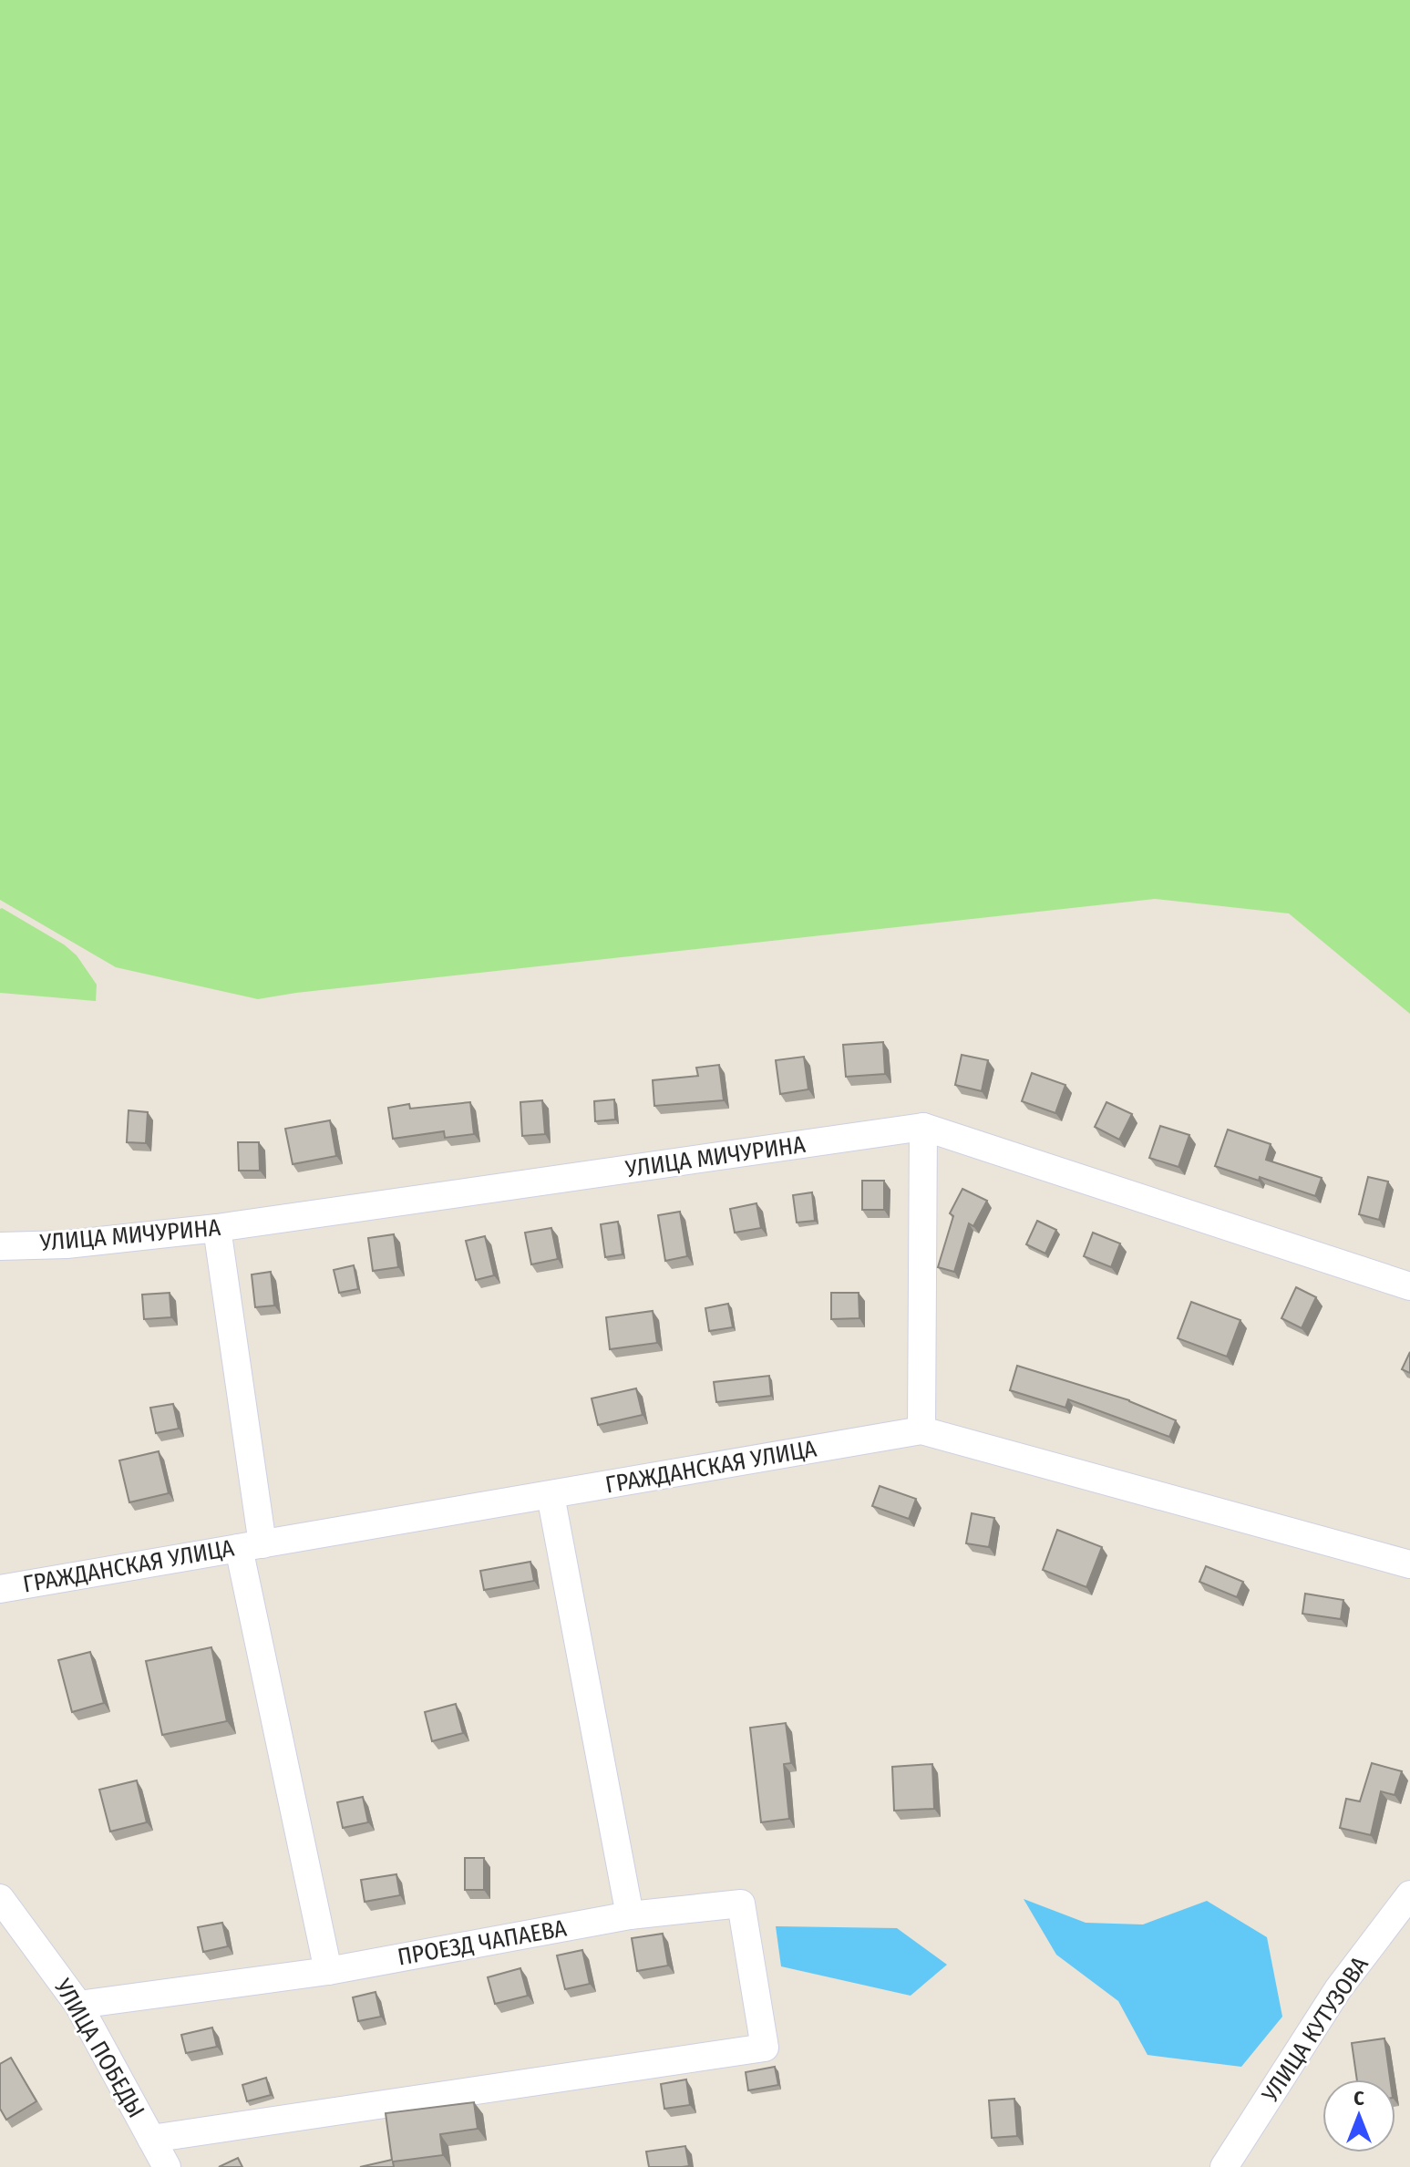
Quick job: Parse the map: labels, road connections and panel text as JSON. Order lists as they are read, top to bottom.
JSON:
{
  "streets": {
    "street": [
      "УЛИЦА МИЧУРИНА",
      "ГРАЖДАНСКАЯ УЛИЦА",
      "ПРОЕЗД ЧАПАЕВА",
      "УЛИЦА КУТУЗОВА",
      "УЛИЦА ПОБЕДЫ"
    ]
  },
  "crossings": [
    ["ПРОЕЗД ЧАПАЕВА", "УЛИЦА ПОБЕДЫ"]
  ],
  "north": "top"
}
